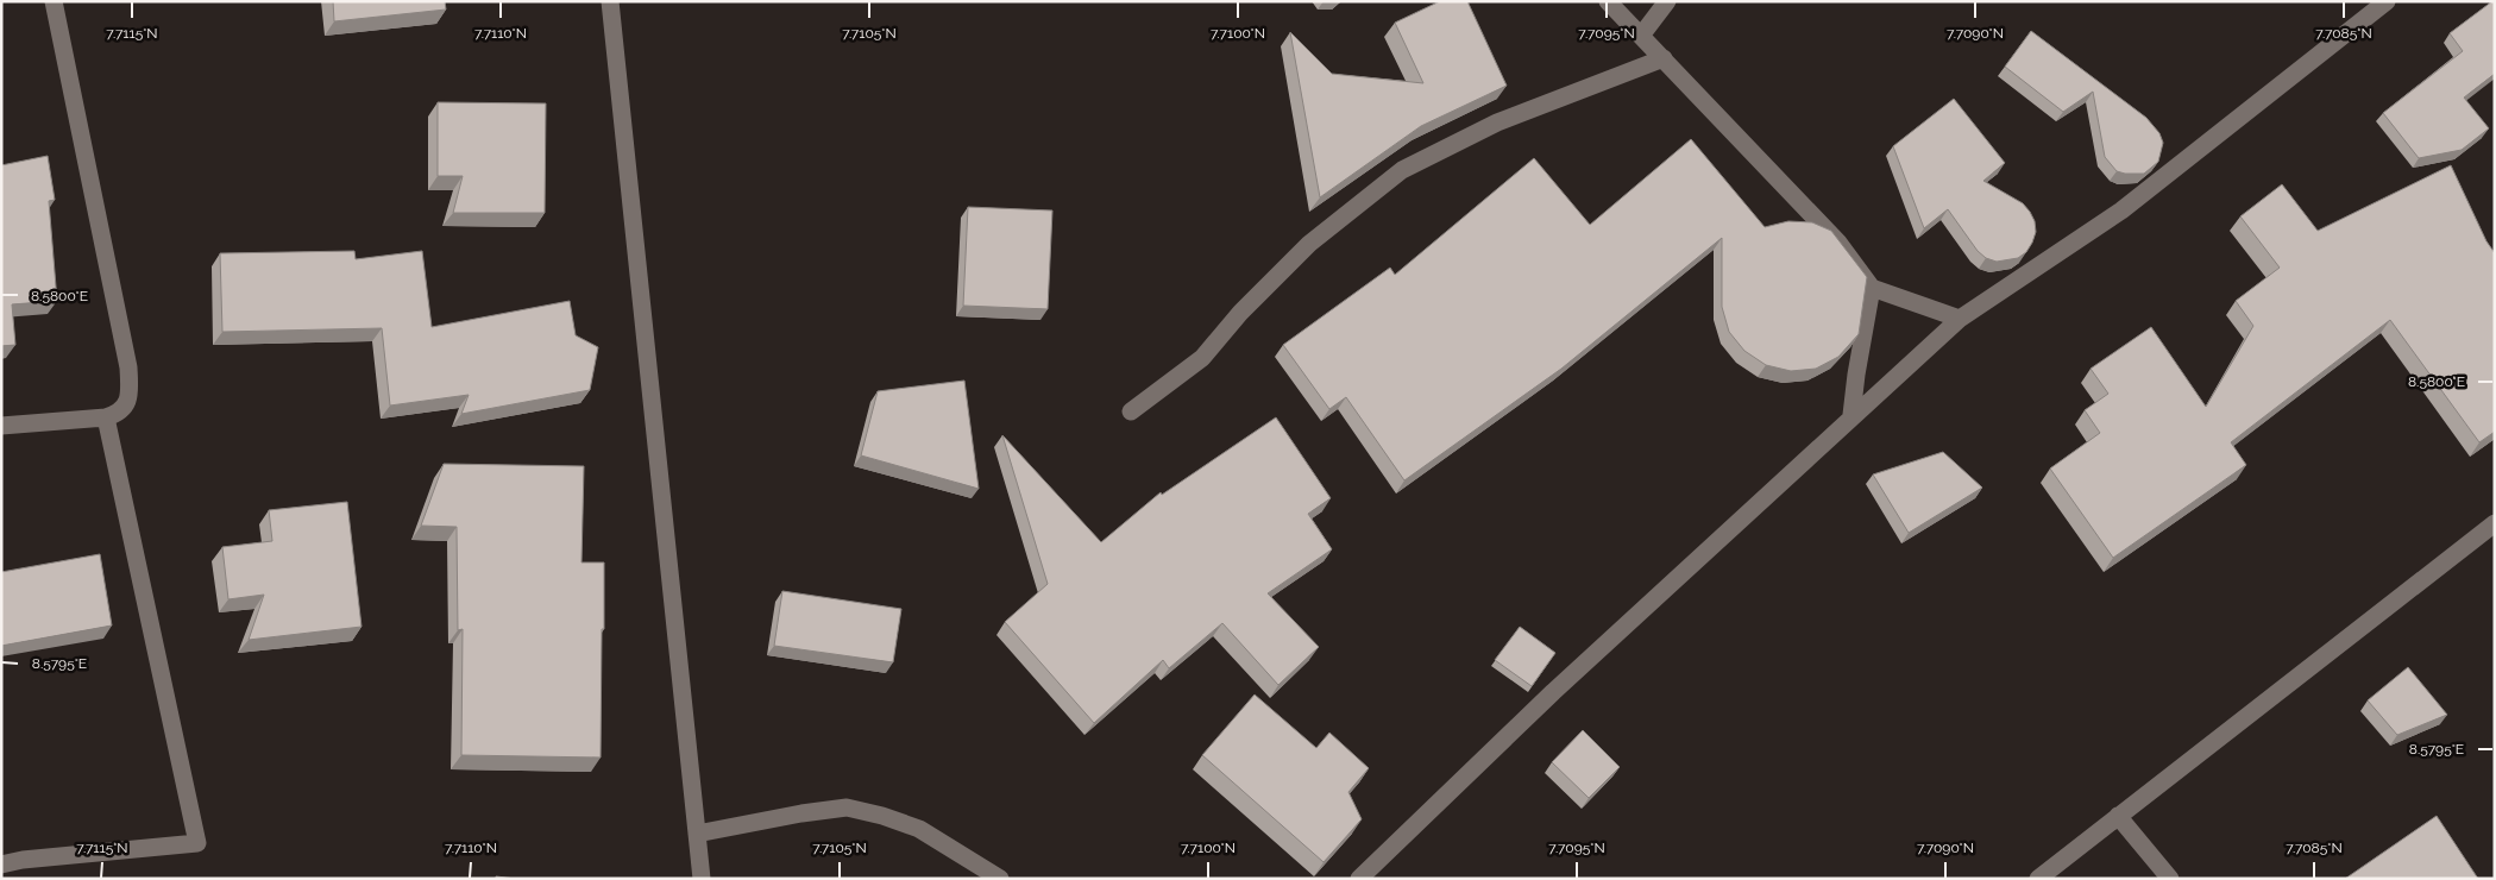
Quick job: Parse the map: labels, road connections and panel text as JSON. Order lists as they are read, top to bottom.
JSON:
{
  "coordinates": [
    "7.7115°N",
    "7.7110°N",
    "7.7105°N",
    "7.7100°N",
    "7.7095°N",
    "7.7090°N",
    "7.7085°N",
    "8.5800°E",
    "8.5795°E"
  ]
}
